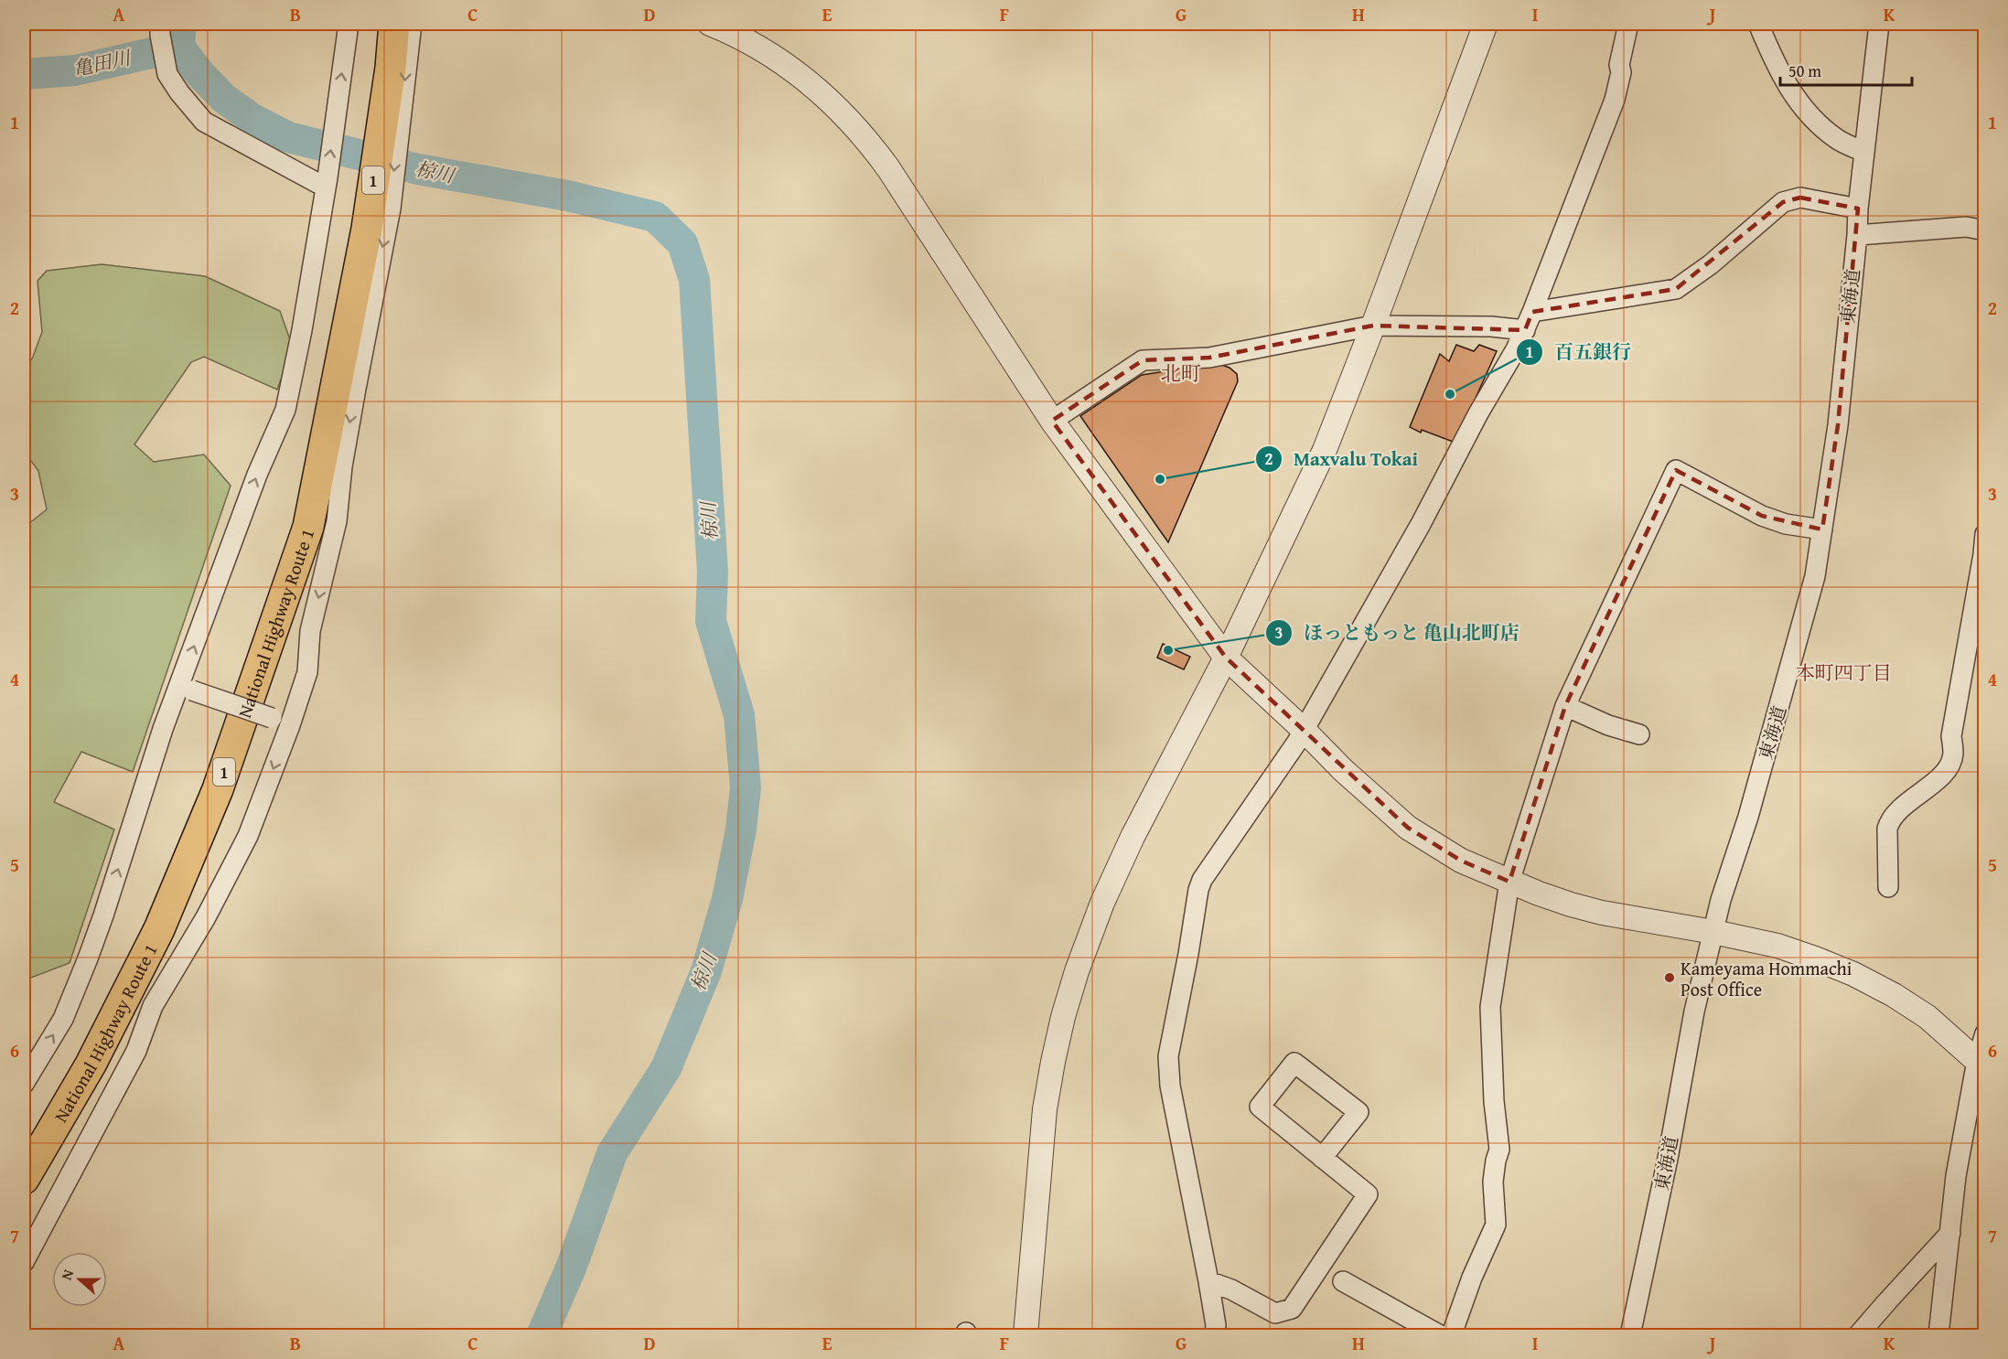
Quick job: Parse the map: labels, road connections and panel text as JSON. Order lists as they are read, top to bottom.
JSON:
{
  "streets": {
    "highway": ["1", "National Highway Route 1"],
    "street": ["東海道"]
  },
  "districts": ["北町", "本町四丁目"],
  "water": ["亀田川", "椋川"],
  "places": [
    "百五銀行",
    "Maxvalu Tokai",
    "ほっともっと 亀山北町店",
    "Kameyama Hommachi Post Office"
  ],
  "scale_bar": "50 m",
  "north": "left",
  "grid": {
    "columns": [
      "A",
      "B",
      "C",
      "D",
      "E",
      "F",
      "G",
      "H",
      "I",
      "J",
      "K"
    ],
    "rows": [
      "1",
      "2",
      "3",
      "4",
      "5",
      "6",
      "7"
    ]
  }
}
